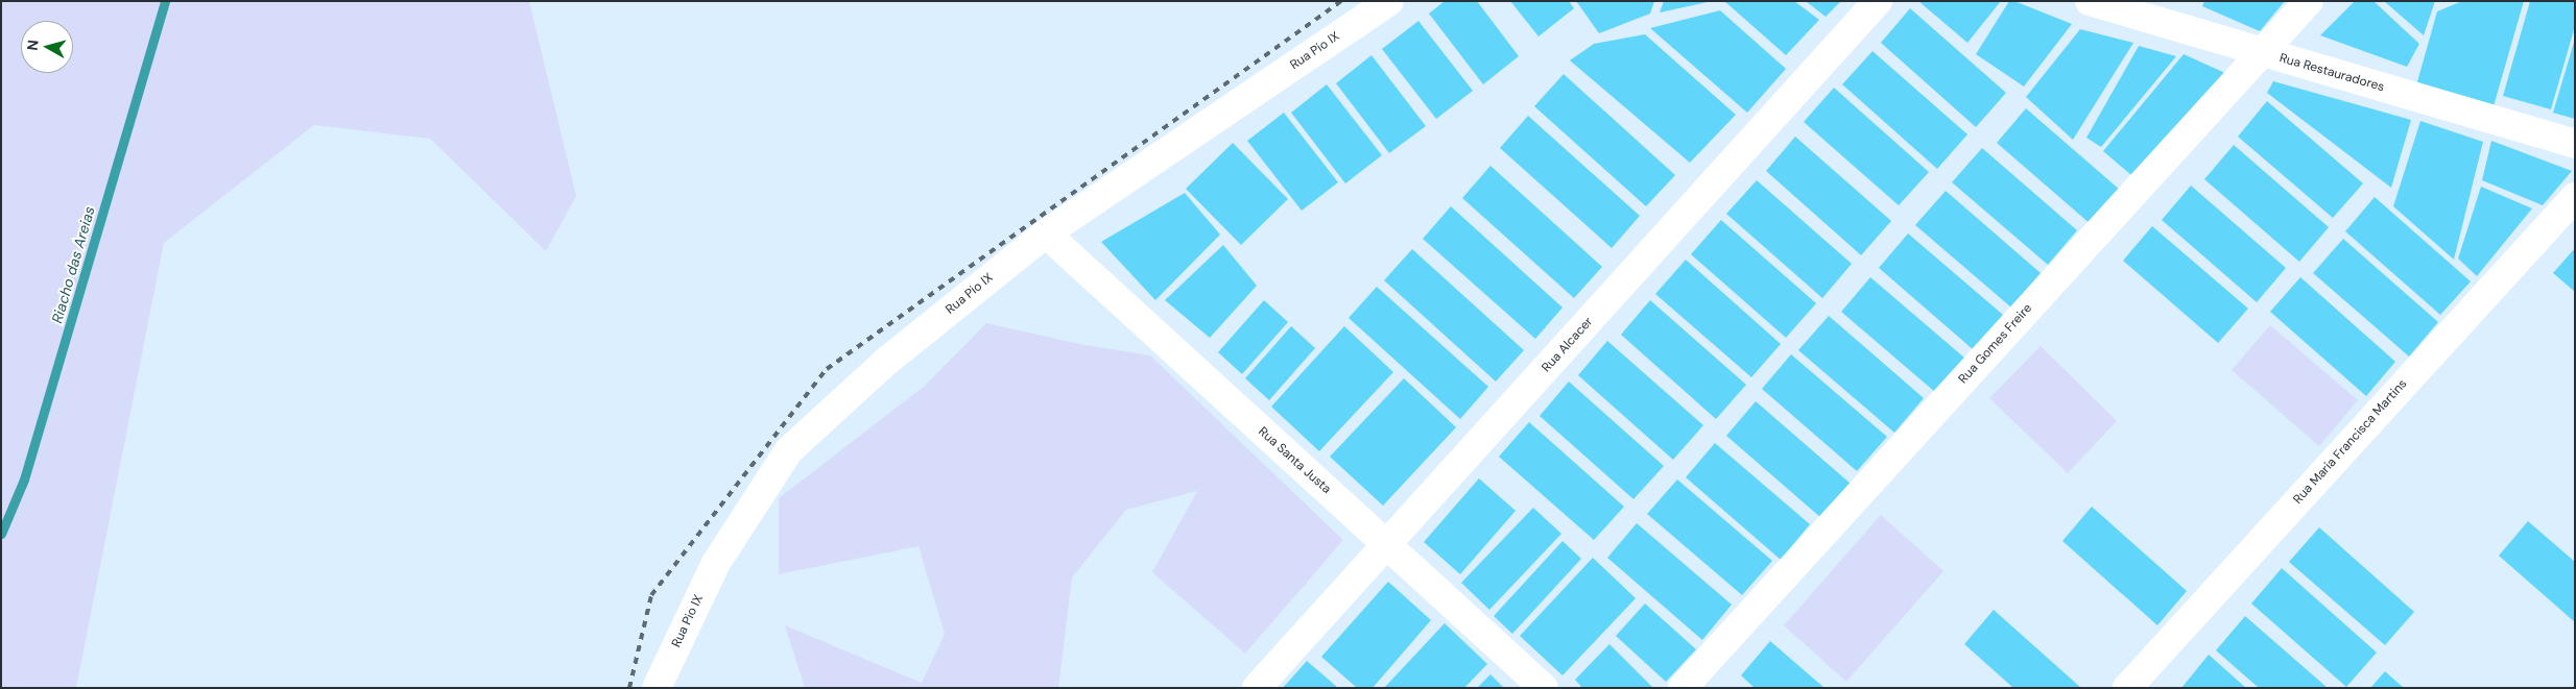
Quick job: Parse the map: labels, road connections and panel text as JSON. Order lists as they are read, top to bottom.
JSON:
{
  "streets": {
    "street": [
      "Rua Pio IX",
      "Rua Restauradores",
      "Rua Gomes Freire",
      "Rua Alcacer",
      "Rua Maria Francisca Martins",
      "Rua Santa Justa"
    ]
  },
  "crossings": [
    ["Rua Pio IX", "Rua Santa Justa"],
    ["Rua Restauradores", "Rua Gomes Freire"],
    ["Rua Alcacer", "Rua Santa Justa"]
  ],
  "water": ["Riacho das Areias"],
  "north": "left"
}
